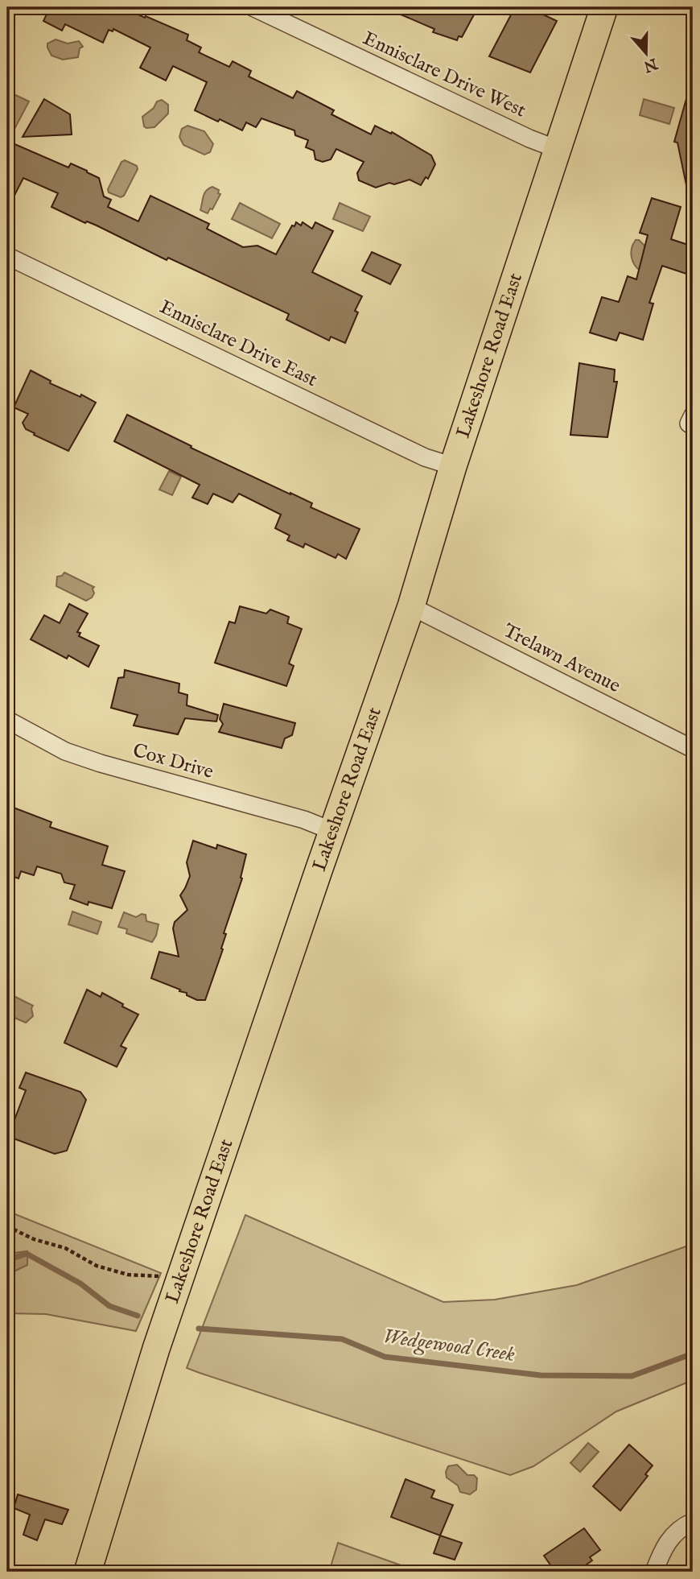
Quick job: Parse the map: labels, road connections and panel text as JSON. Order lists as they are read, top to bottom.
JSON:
{
  "streets": {
    "main road": ["Lakeshore Road East"],
    "street": [
      "Ennisclare Drive West",
      "Ennisclare Drive East",
      "Trelawn Avenue",
      "Cox Drive"
    ]
  },
  "crossings": [
    ["Ennisclare Drive West", "Lakeshore Road East"],
    ["Ennisclare Drive East", "Lakeshore Road East"],
    ["Lakeshore Road East", "Trelawn Avenue"],
    ["Lakeshore Road East", "Cox Drive"]
  ],
  "water": ["Wedgewood Creek"],
  "north": "bottom"
}
